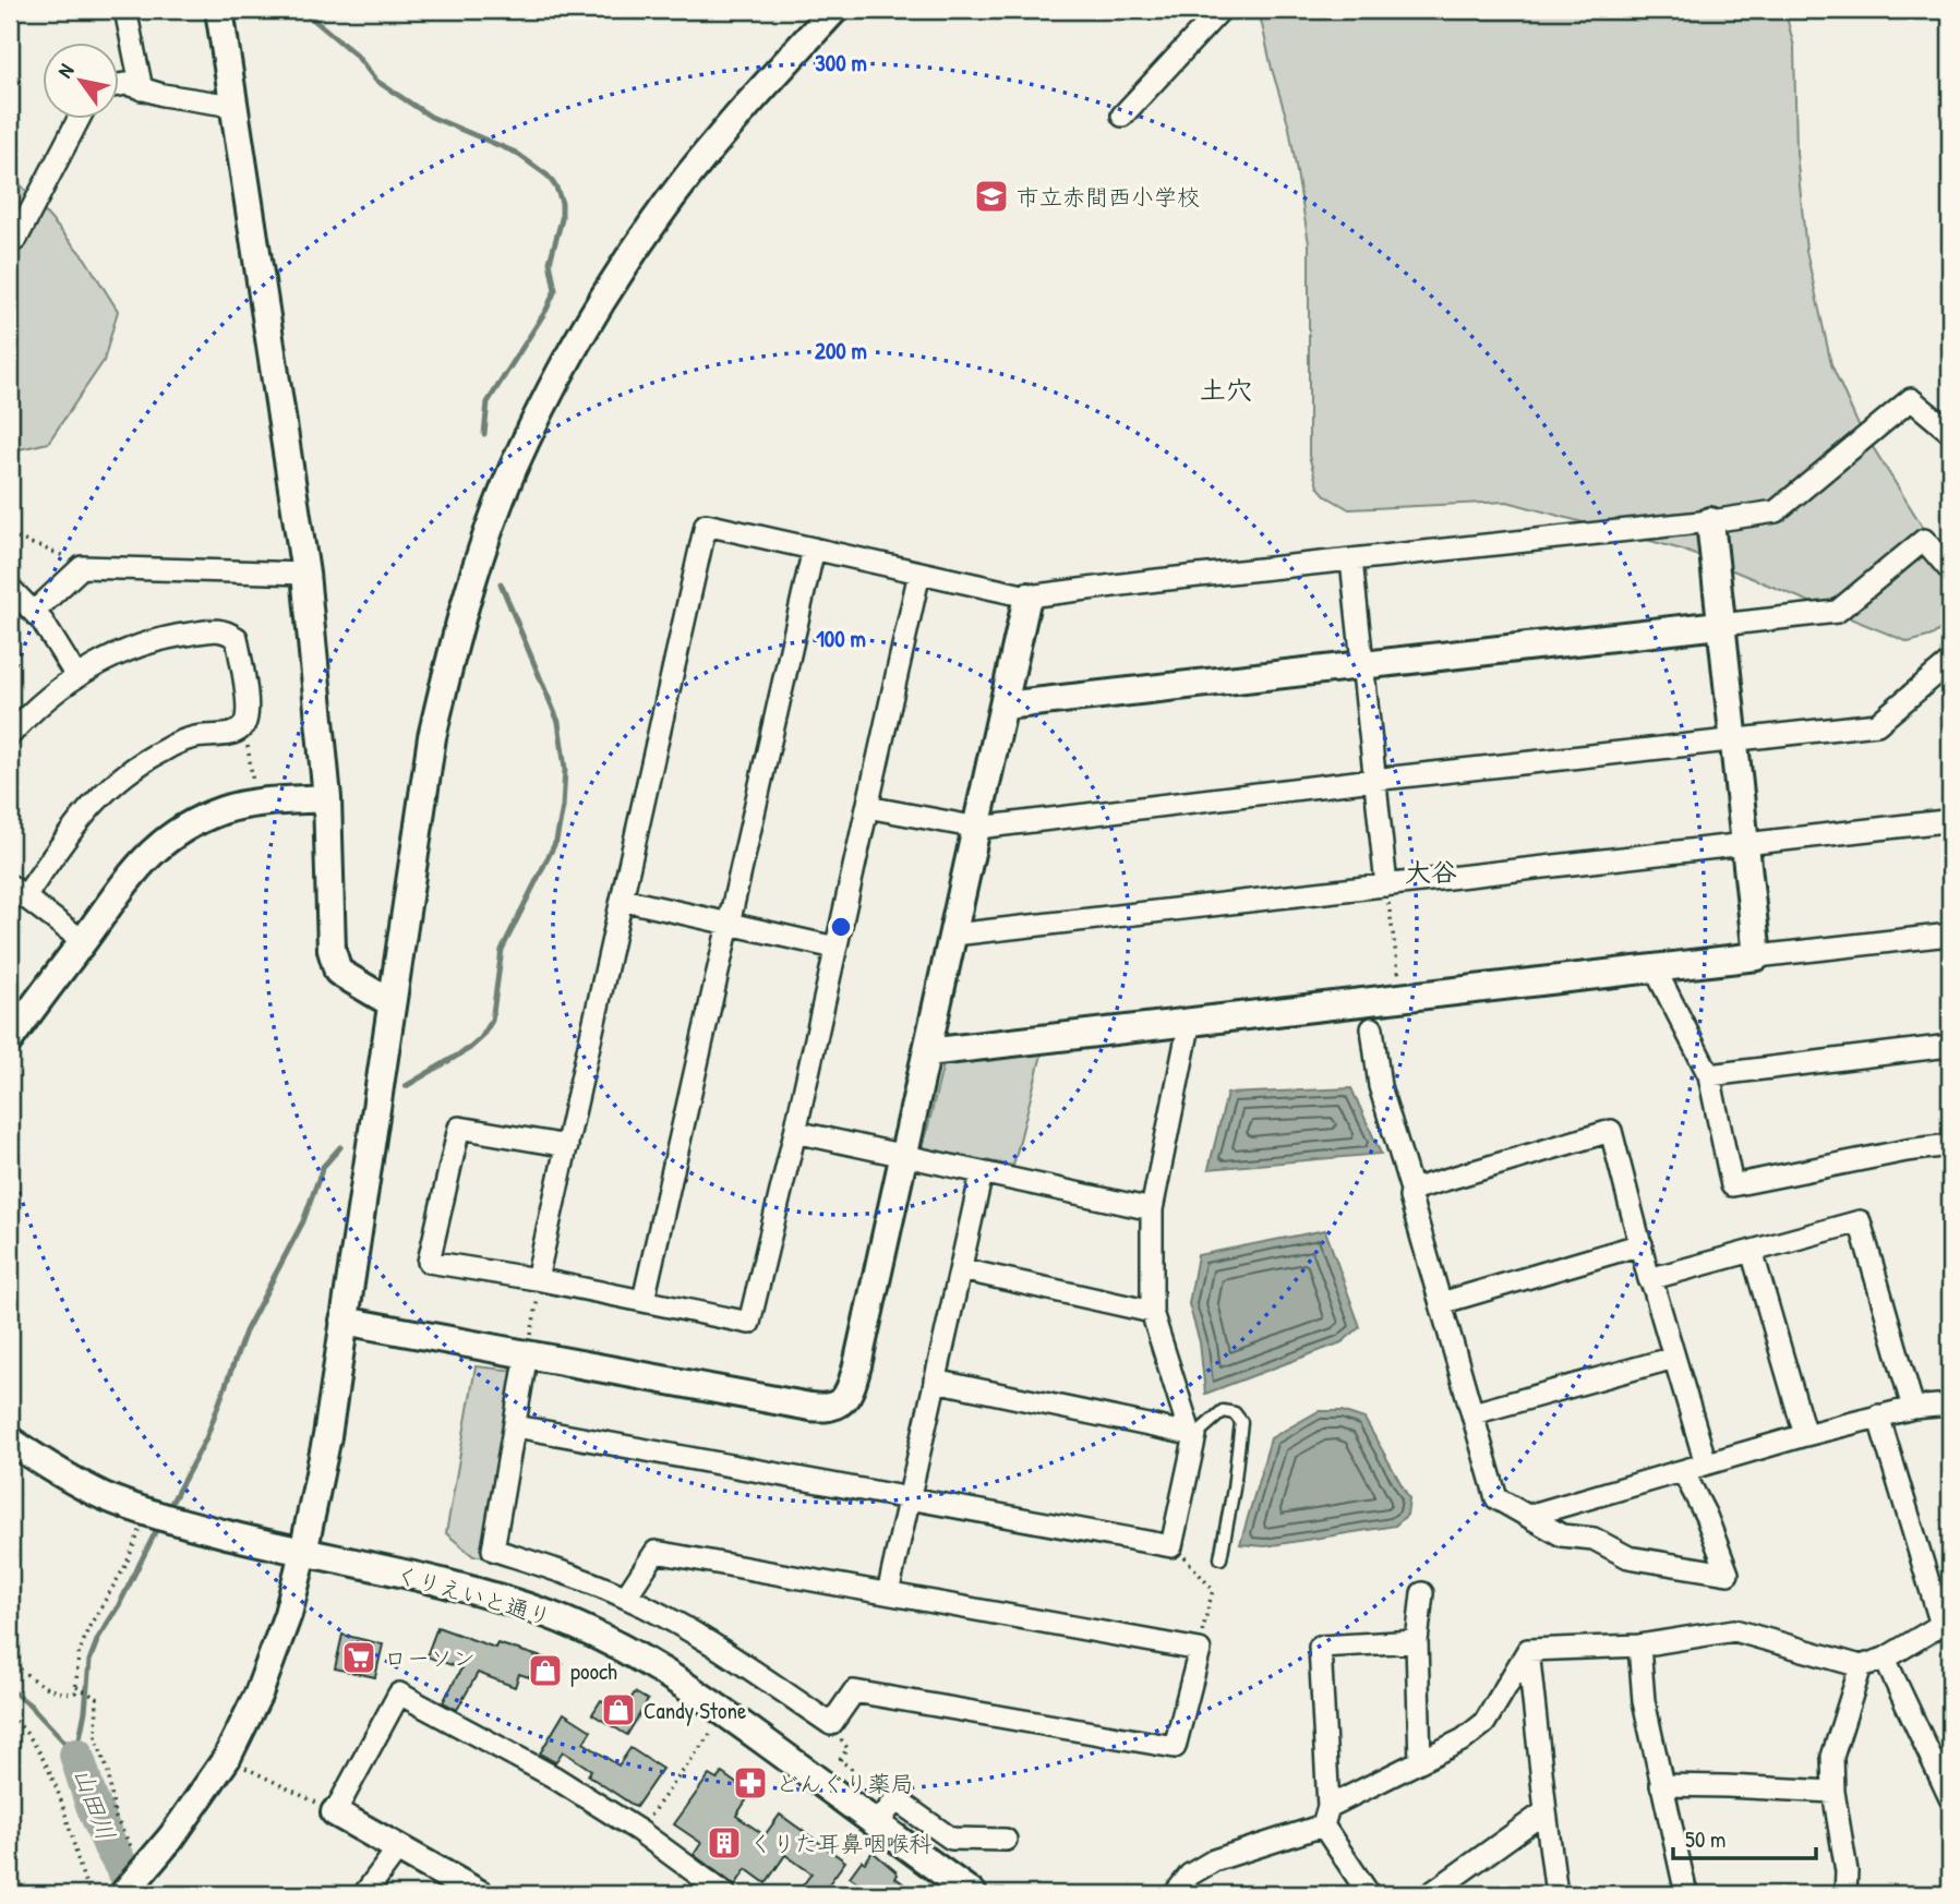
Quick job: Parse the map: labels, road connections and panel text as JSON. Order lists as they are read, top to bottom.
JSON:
{
  "streets": {
    "street": ["くりえいと通り"]
  },
  "districts": ["土穴", "大谷"],
  "water": ["山田川"],
  "places": {
    "school or university": ["市立赤間西小学校"],
    "supermarket": ["ローソン"],
    "shop": ["pooch", "Candy Stone"],
    "pharmacy": ["どんぐり薬局"],
    "building": ["くりた耳鼻咽喉科"]
  },
  "scale_bar": "50 m",
  "north": "top left",
  "rings": ["300 m", "200 m", "100 m"]
}
